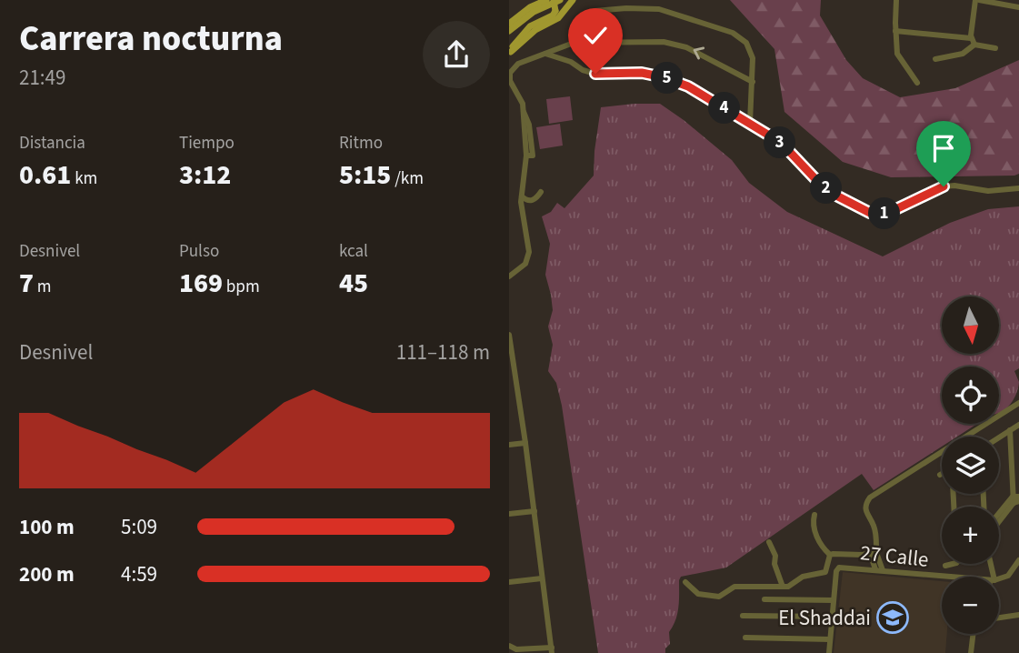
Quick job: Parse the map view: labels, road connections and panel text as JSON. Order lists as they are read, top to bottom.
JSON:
{
  "streets": {
    "street": ["27 Calle"]
  },
  "places": {
    "school or university": ["El Shaddai"]
  },
  "north": "bottom",
  "page": {
    "heading": ["Carrera nocturna", "21:49"],
    "pins": [
      "5",
      "4",
      "3",
      "2",
      "1"
    ],
    "stats": [
      ["Distancia", "0.61 km"],
      ["Tiempo", "3:12"],
      ["Ritmo", "5:15 /km"],
      ["Desnivel", "7 m"],
      ["Pulso", "169 bpm"],
      ["kcal", "45"]
    ],
    "map_buttons": ["+", "−"],
    "chart": ["Desnivel", "111–118 m"],
    "list": [
      {
        "name": "100 m",
        "note": "5:09"
      },
      {
        "name": "200 m",
        "note": "4:59"
      }
    ]
  }
}
